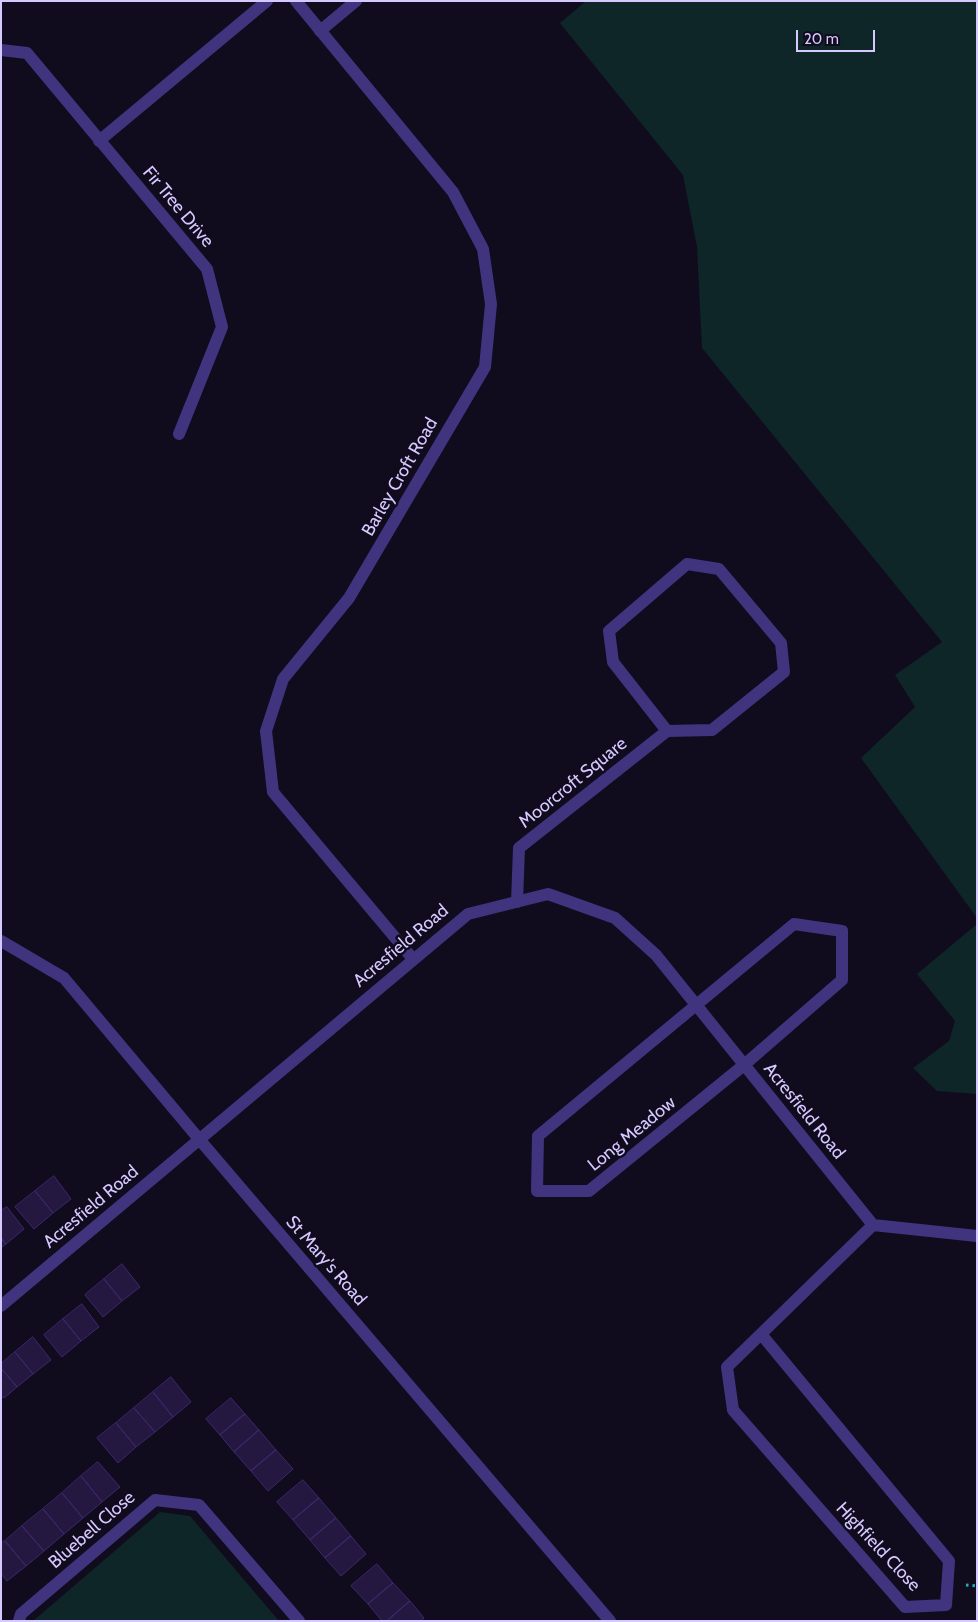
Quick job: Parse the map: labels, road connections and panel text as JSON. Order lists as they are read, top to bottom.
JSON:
{
  "streets": {
    "street": [
      "Fir Tree Drive",
      "Barley Croft Road",
      "Moorcroft Square",
      "Acresfield Road",
      "Long Meadow",
      "St Mary's Road",
      "Bluebell Close",
      "Highfield Close"
    ]
  },
  "crossings": [
    ["Barley Croft Road", "Acresfield Road"],
    ["Moorcroft Square", "Acresfield Road"],
    ["Acresfield Road", "Long Meadow"],
    ["Acresfield Road", "St Mary's Road"],
    ["Acresfield Road", "Highfield Close"]
  ],
  "scale_bar": "20 m"
}
